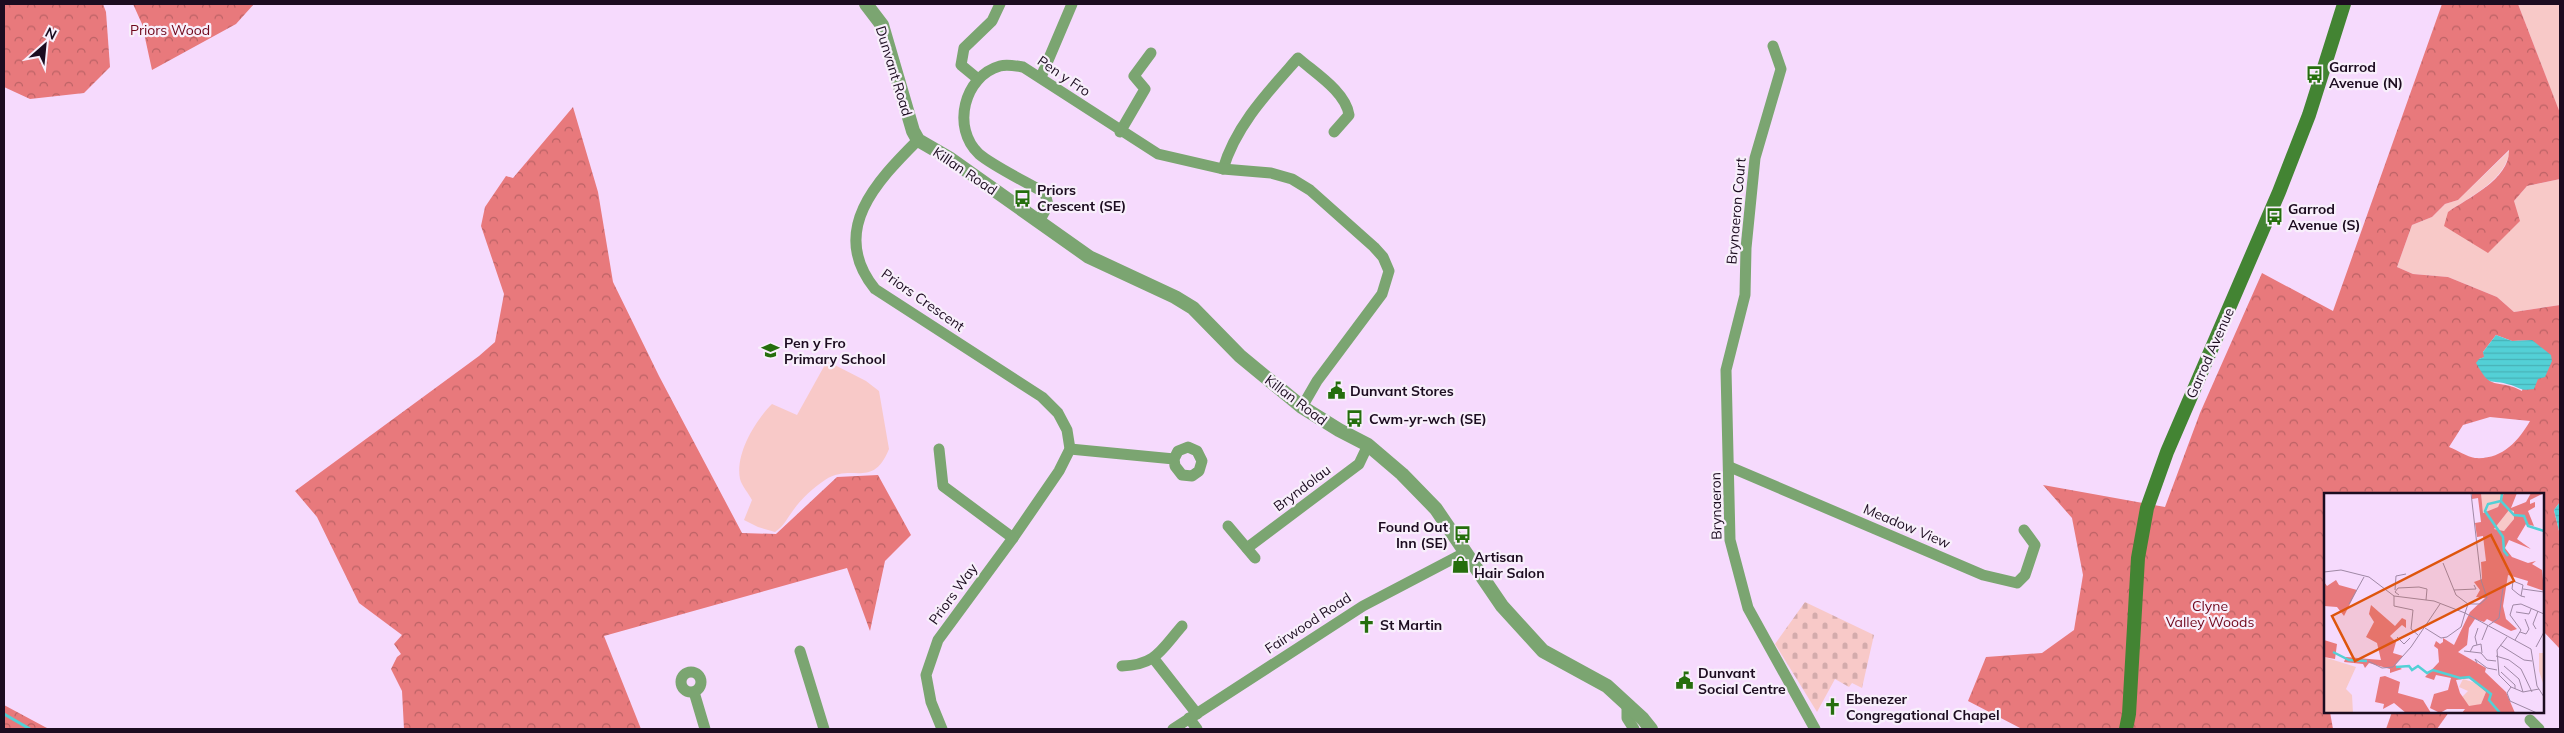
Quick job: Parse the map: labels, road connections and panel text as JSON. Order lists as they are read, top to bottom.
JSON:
{
  "streets": {
    "main road": ["Garrod Avenue"],
    "street": [
      "Dunvant Road",
      "Pen y Fro",
      "Killan Road",
      "Brynaeron Court",
      "Priors Crescent",
      "Bryndolau",
      "Brynaeron",
      "Meadow View",
      "Priors Way",
      "Fairwood Road"
    ]
  },
  "crossings": [
    ["Dunvant Road", "Killan Road"],
    ["Dunvant Road", "Priors Crescent"],
    ["Pen y Fro", "Killan Road"],
    ["Killan Road", "Priors Crescent"],
    ["Killan Road", "Bryndolau"],
    ["Killan Road", "Fairwood Road"],
    ["Brynaeron Court", "Brynaeron"],
    ["Priors Crescent", "Priors Way"],
    ["Brynaeron", "Meadow View"]
  ],
  "parks": ["Priors Wood", "Clyne Valley Woods"],
  "places": {
    "bus stop": [
      "Garrod Avenue (N)",
      "Priors Crescent (SE)",
      "Garrod Avenue (S)",
      "Cwm-yr-wch (SE)",
      "Found Out Inn (SE)"
    ],
    "school or university": ["Pen y Fro Primary School"],
    "public building": ["Dunvant Stores", "Dunvant Social Centre"],
    "shop": ["Artisan Hair Salon"],
    "church": ["St Martin", "Ebenezer Congregational Chapel"]
  },
  "north": "top right"
}
